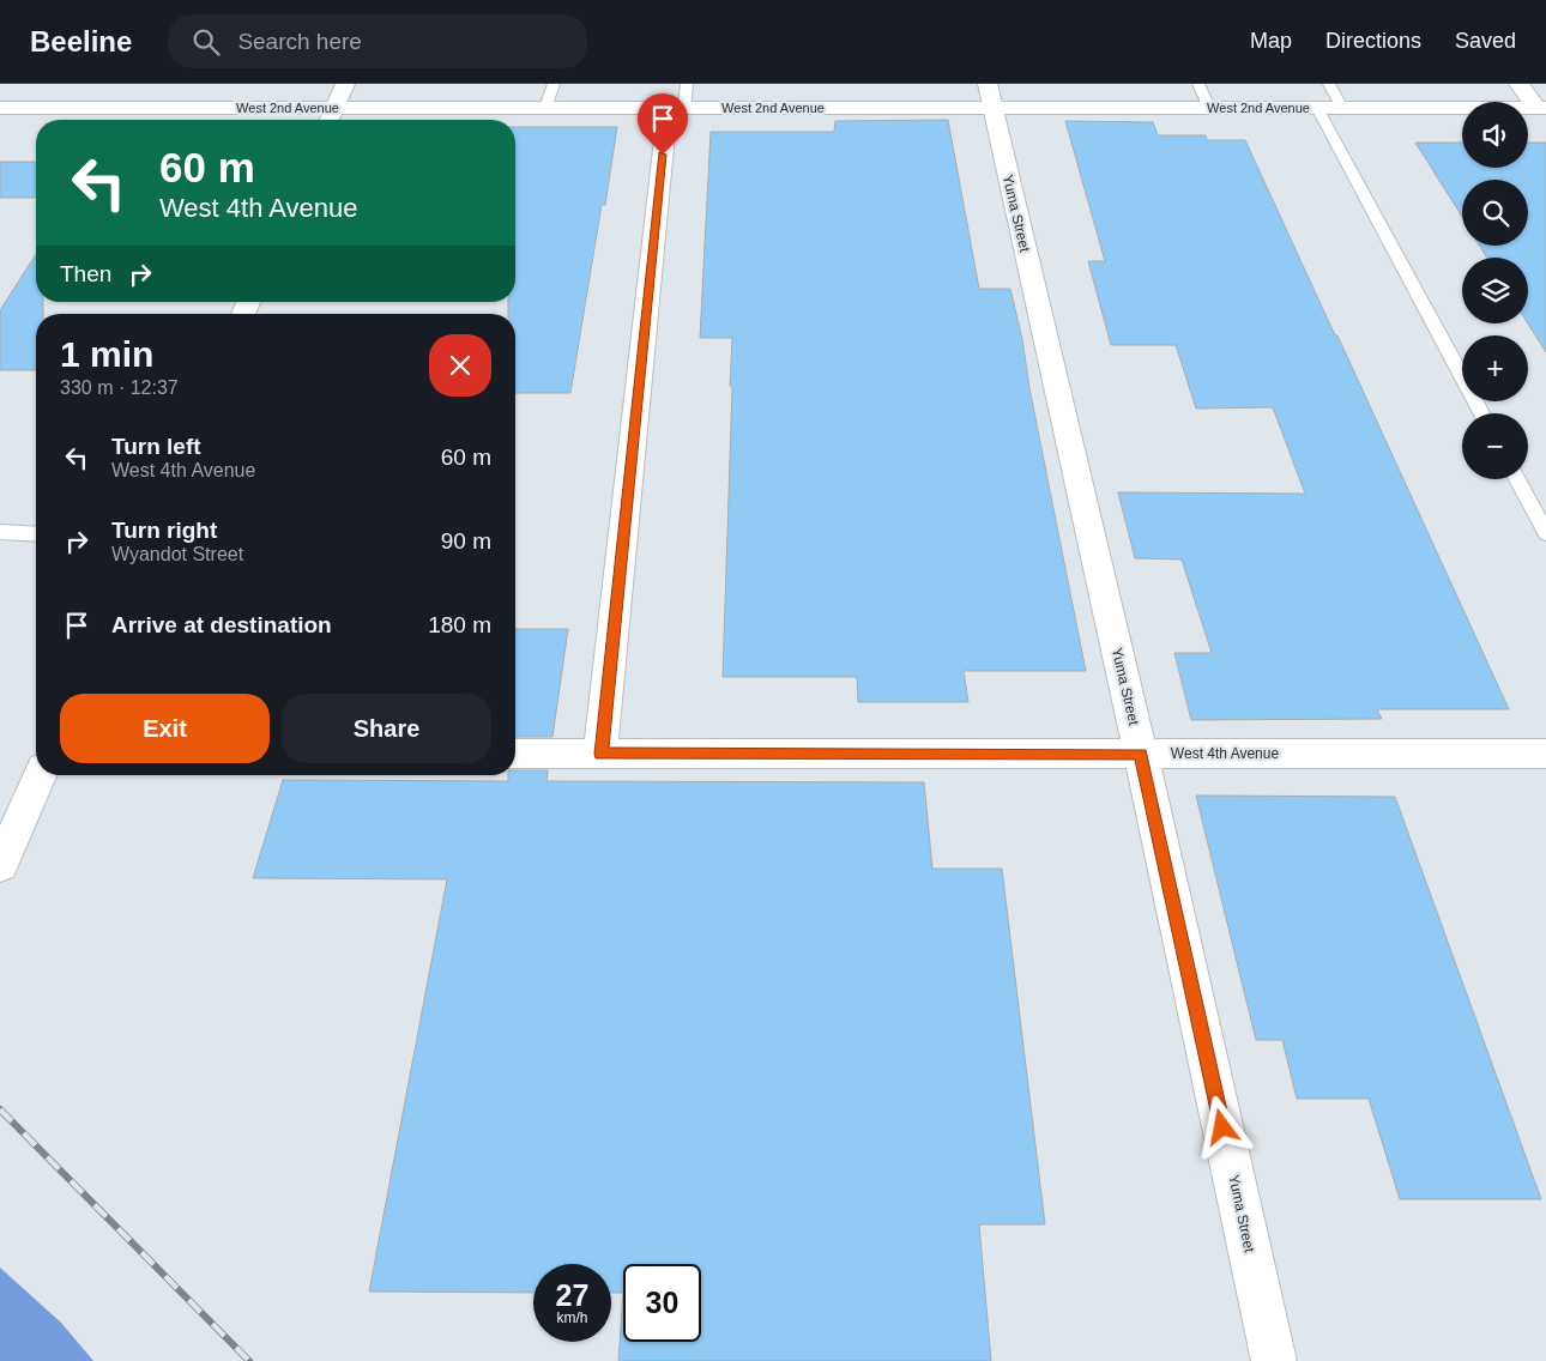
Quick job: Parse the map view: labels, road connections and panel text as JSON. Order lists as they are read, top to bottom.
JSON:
{
  "streets": {
    "street": ["West 2nd Avenue", "Yuma Street", "West 4th Avenue"]
  },
  "crossings": [
    ["West 2nd Avenue", "Yuma Street"],
    ["Yuma Street", "West 4th Avenue"]
  ],
  "page": {
    "header": "Beeline",
    "search": "Search here",
    "nav": ["Map", "Directions", "Saved"],
    "map_buttons": ["+", "−"],
    "turn": ["60 m", "West 4th Avenue"],
    "then": "Then",
    "heading": ["1 min", "330 m · 12:37"],
    "list": [
      {
        "name": "Turn left",
        "note": "West 4th Avenue",
        "value": "60 m"
      },
      {
        "name": "Turn right",
        "note": "Wyandot Street",
        "value": "90 m"
      },
      {
        "name": "Arrive at destination",
        "value": "180 m"
      }
    ],
    "buttons": ["Exit", "Share"],
    "speed": "27 km/h",
    "limit": "30"
  }
}
